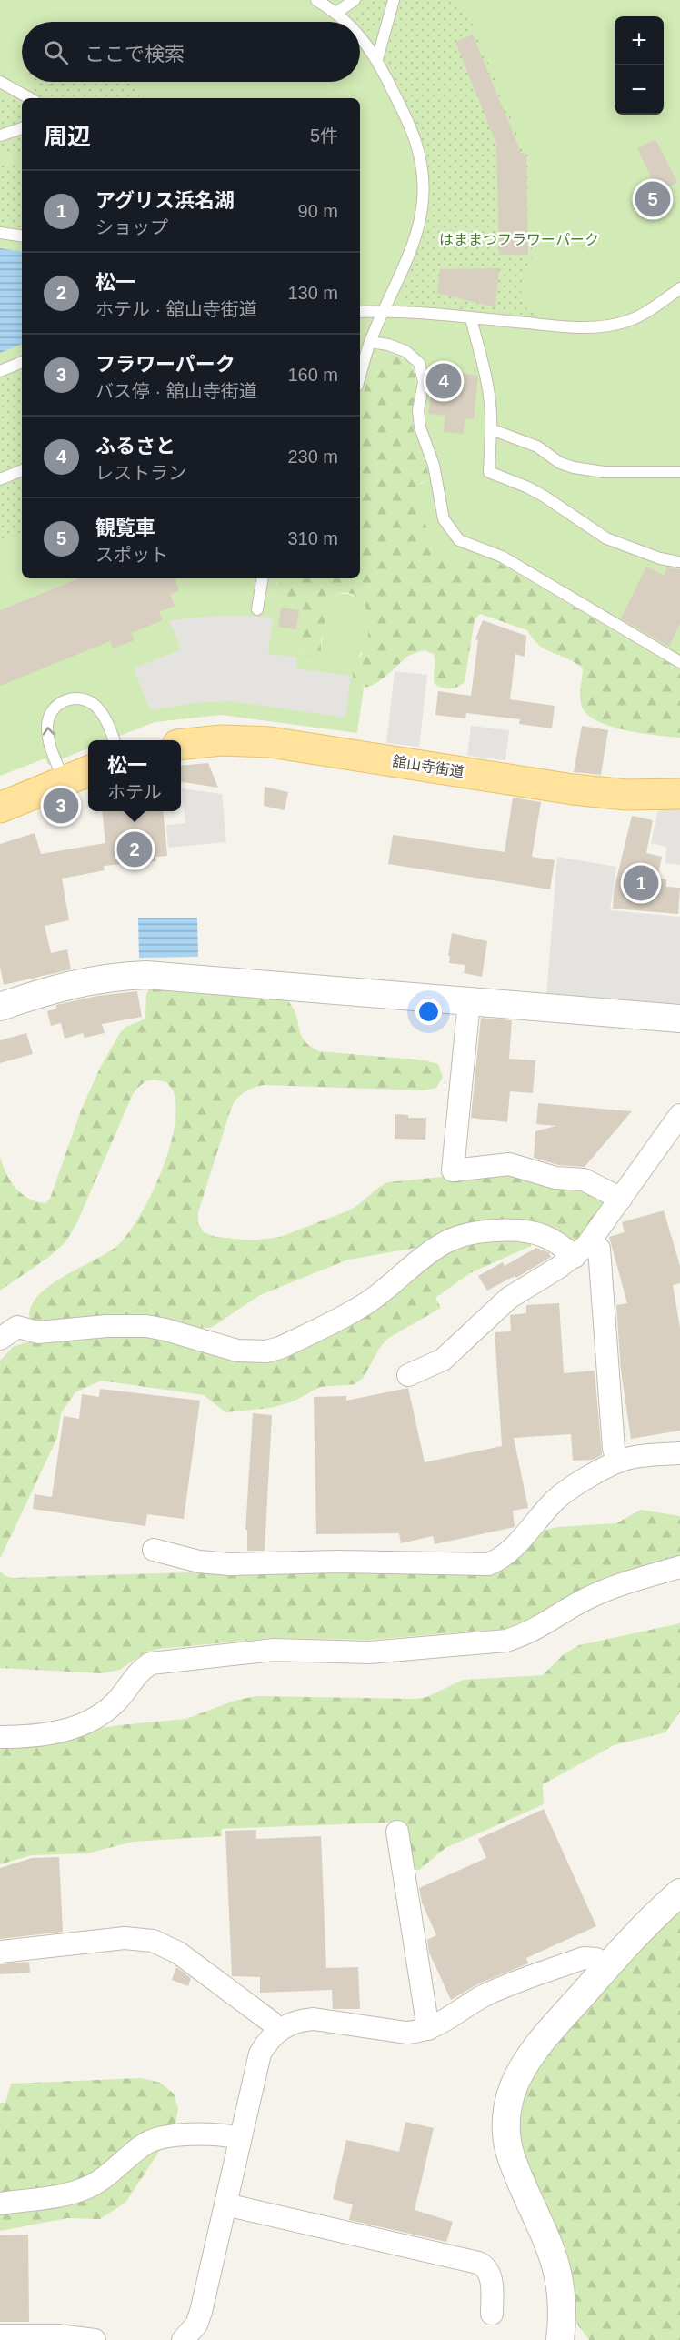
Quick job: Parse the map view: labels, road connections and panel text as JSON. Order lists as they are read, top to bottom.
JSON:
{
  "streets": {
    "main road": ["舘山寺街道"]
  },
  "parks": ["はままつフラワーパーク"],
  "page": {
    "map_buttons": ["+", "−"],
    "search": "ここで検索",
    "heading": ["周辺", "5件"],
    "list": [
      {
        "mark": "1",
        "name": "アグリス浜名湖",
        "note": "ショップ",
        "value": "90 m"
      },
      {
        "mark": "2",
        "name": "松一",
        "note": "ホテル · 舘山寺街道",
        "value": "130 m"
      },
      {
        "mark": "3",
        "name": "フラワーパーク",
        "note": "バス停 · 舘山寺街道",
        "value": "160 m"
      },
      {
        "mark": "4",
        "name": "ふるさと",
        "note": "レストラン",
        "value": "230 m"
      },
      {
        "mark": "5",
        "name": "観覧車",
        "note": "スポット",
        "value": "310 m"
      }
    ],
    "pins": [
      "5",
      "4",
      "3",
      "2",
      "1"
    ],
    "popup": ["松一", "ホテル"]
  }
}
